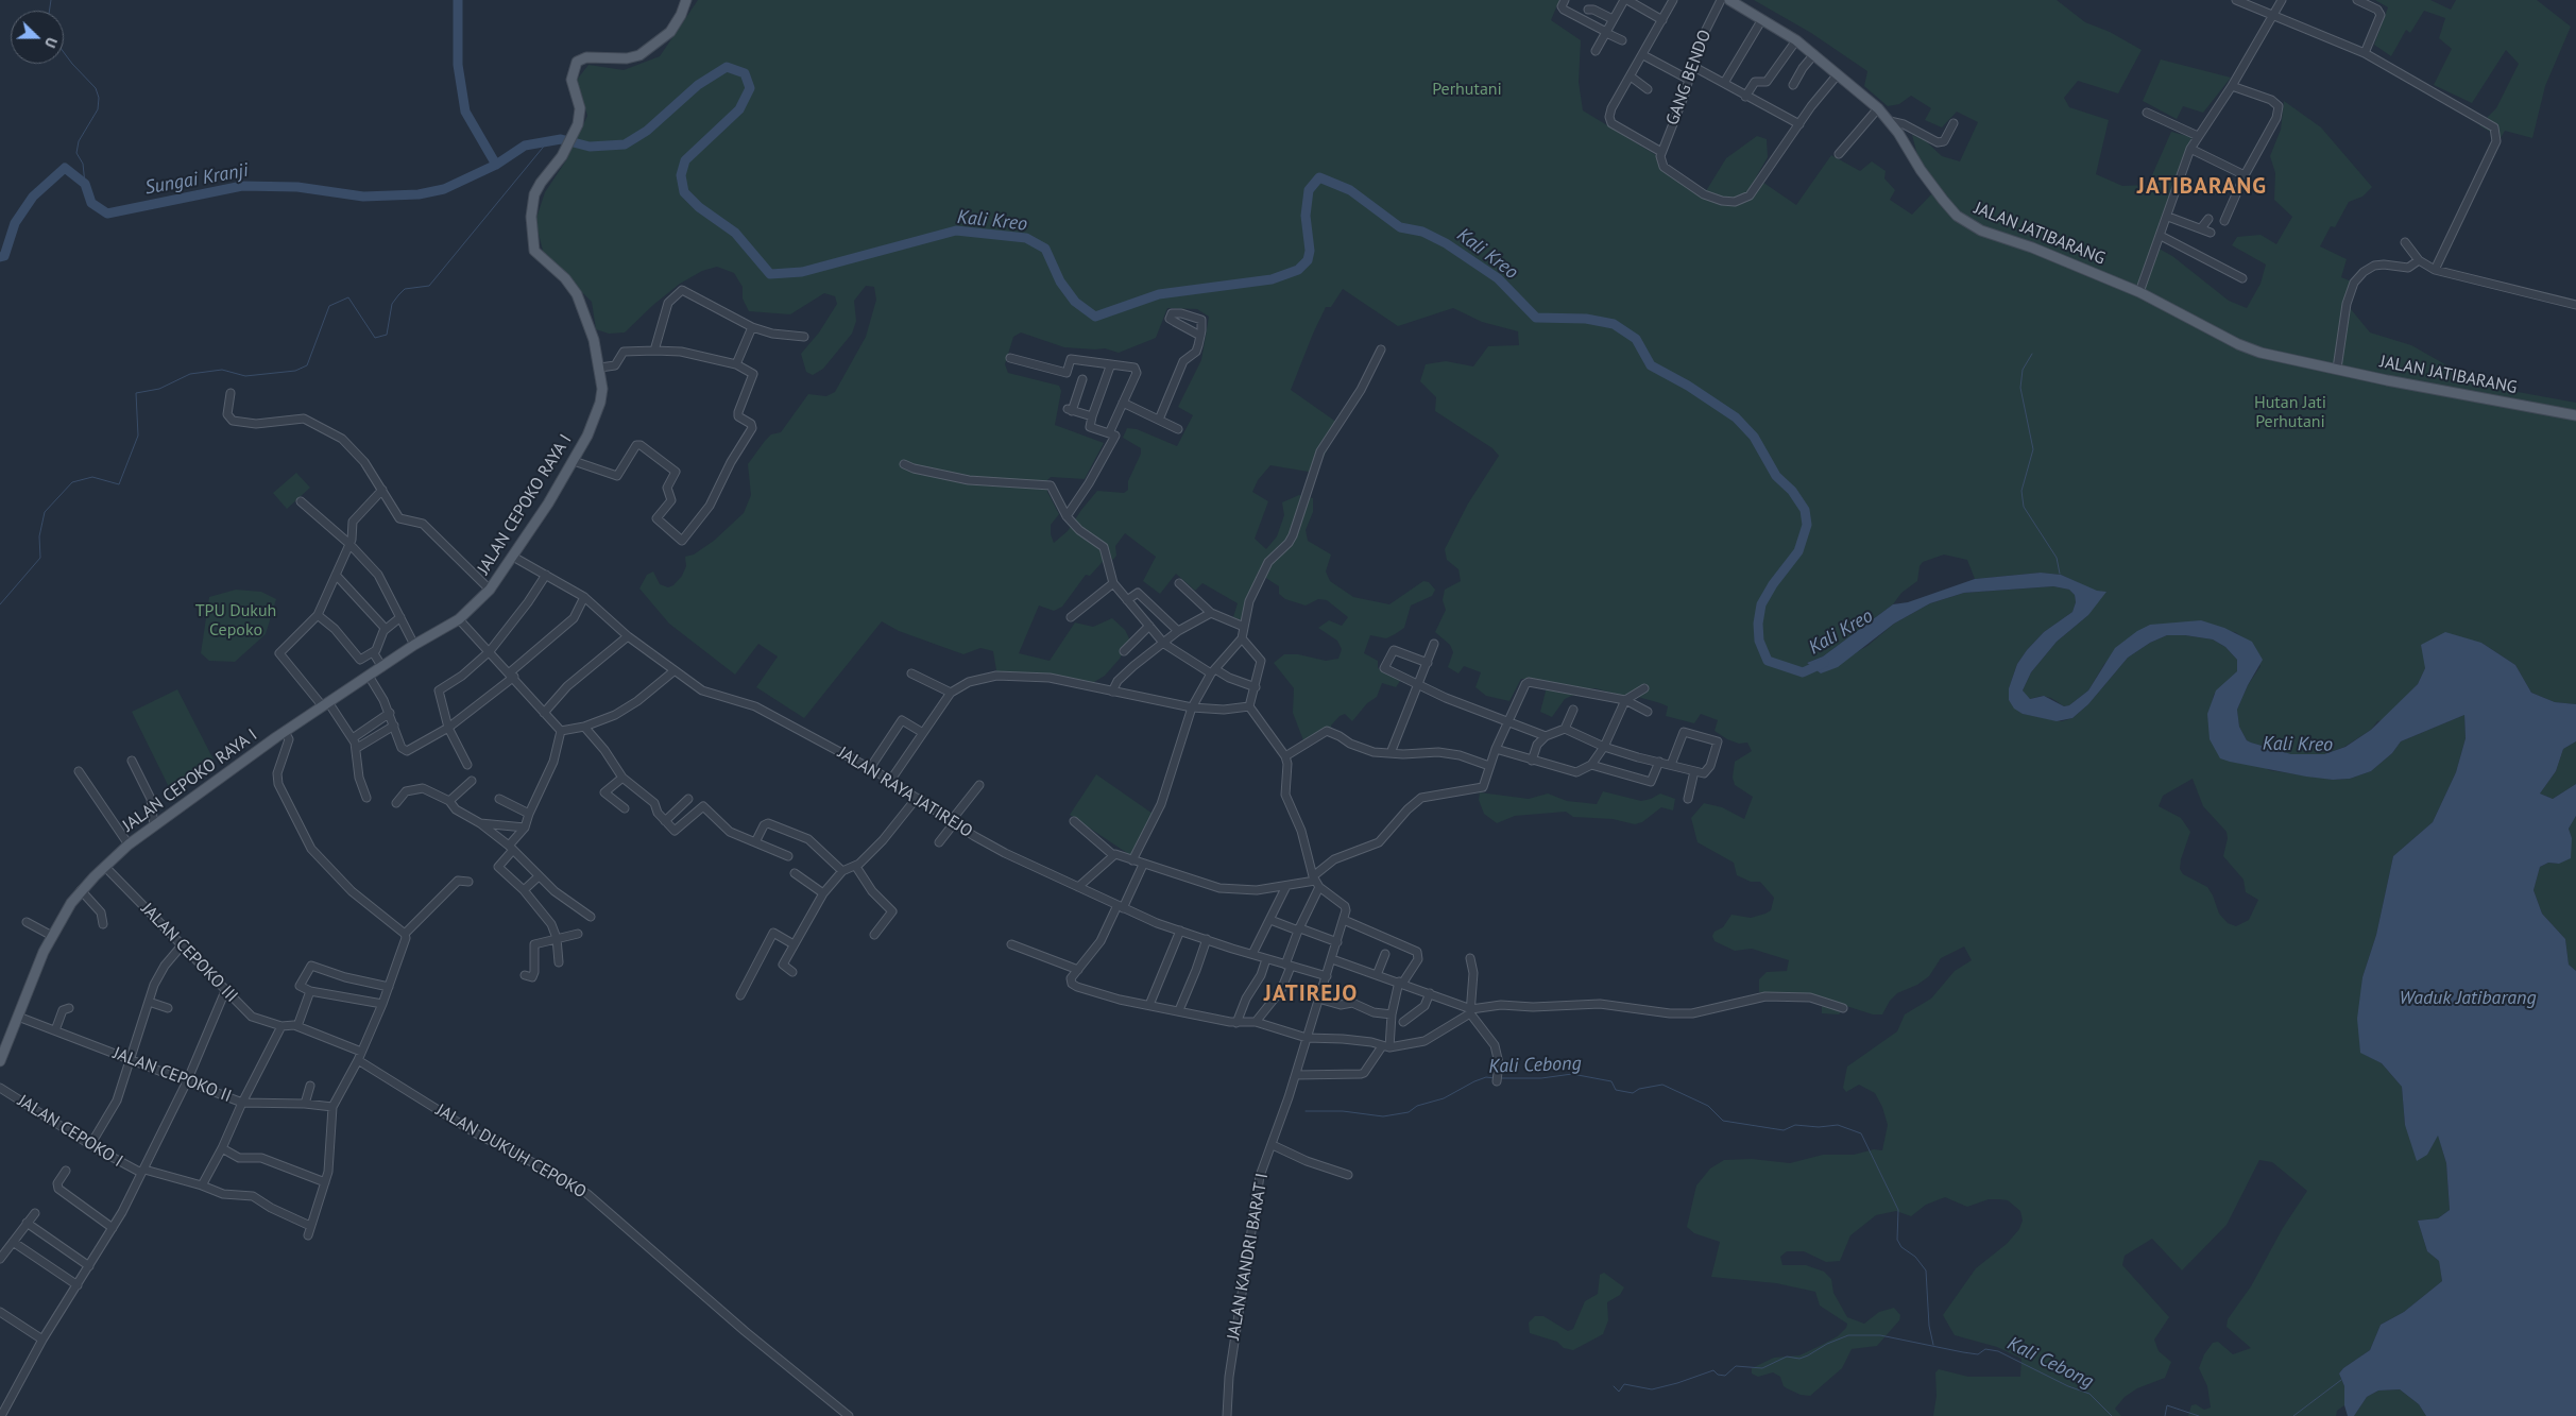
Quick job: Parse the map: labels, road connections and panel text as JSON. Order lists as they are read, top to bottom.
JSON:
{
  "streets": {
    "main road": ["JALAN JATIBARANG", "JALAN CEPOKO RAYA I"],
    "street": [
      "GANG BENDO",
      "JALAN RAYA JATIREJO",
      "JALAN CEPOKO III",
      "JALAN CEPOKO II",
      "JALAN CEPOKO I",
      "JALAN DUKUH CEPOKO",
      "JALAN KANDRI BARAT I"
    ]
  },
  "crossings": [
    ["JALAN CEPOKO RAYA I", "JALAN RAYA JATIREJO"],
    ["JALAN CEPOKO RAYA I", "JALAN CEPOKO III"],
    ["JALAN CEPOKO RAYA I", "JALAN CEPOKO II"],
    ["JALAN RAYA JATIREJO", "JALAN KANDRI BARAT I"]
  ],
  "districts": ["JATIBARANG", "JATIREJO"],
  "water": [
    "Sungai Kranji",
    "Kali Kreo",
    "Waduk Jatibarang",
    "Kali Cebong"
  ],
  "parks": ["Perhutani", "Hutan Jati Perhutani", "TPU Dukuh Cepoko"],
  "north": "right"
}
